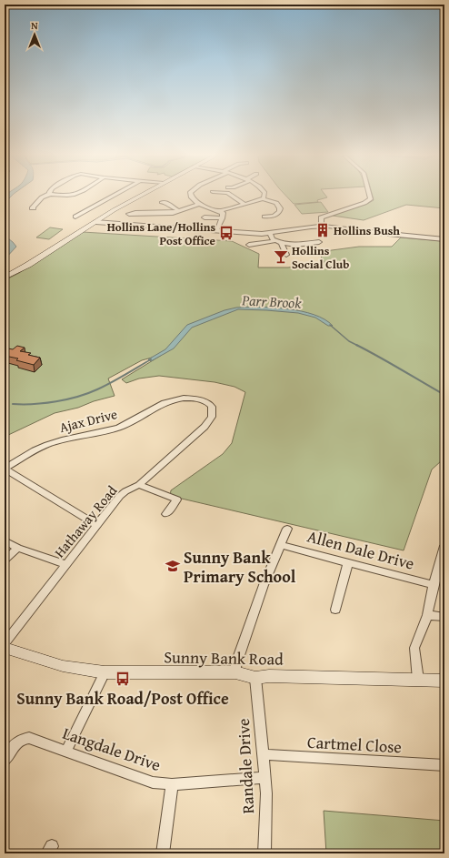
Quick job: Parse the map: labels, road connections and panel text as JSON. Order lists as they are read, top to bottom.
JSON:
{
  "streets": {
    "street": [
      "Ajax Drive",
      "Hathaway Road",
      "Allen Dale Drive",
      "Sunny Bank Road",
      "Cartmel Close",
      "Langdale Drive",
      "Randale Drive"
    ]
  },
  "crossings": [
    ["Ajax Drive", "Hathaway Road"],
    ["Sunny Bank Road", "Randale Drive"],
    ["Cartmel Close", "Randale Drive"],
    ["Langdale Drive", "Randale Drive"]
  ],
  "water": ["Parr Brook"],
  "places": {
    "building": ["Hollins Bush"],
    "bus stop": ["Hollins Lane/Hollins Post Office", "Sunny Bank Road/Post Office"],
    "bar": ["Hollins Social Club"],
    "school or university": ["Sunny Bank Primary School"]
  },
  "north": "top"
}
